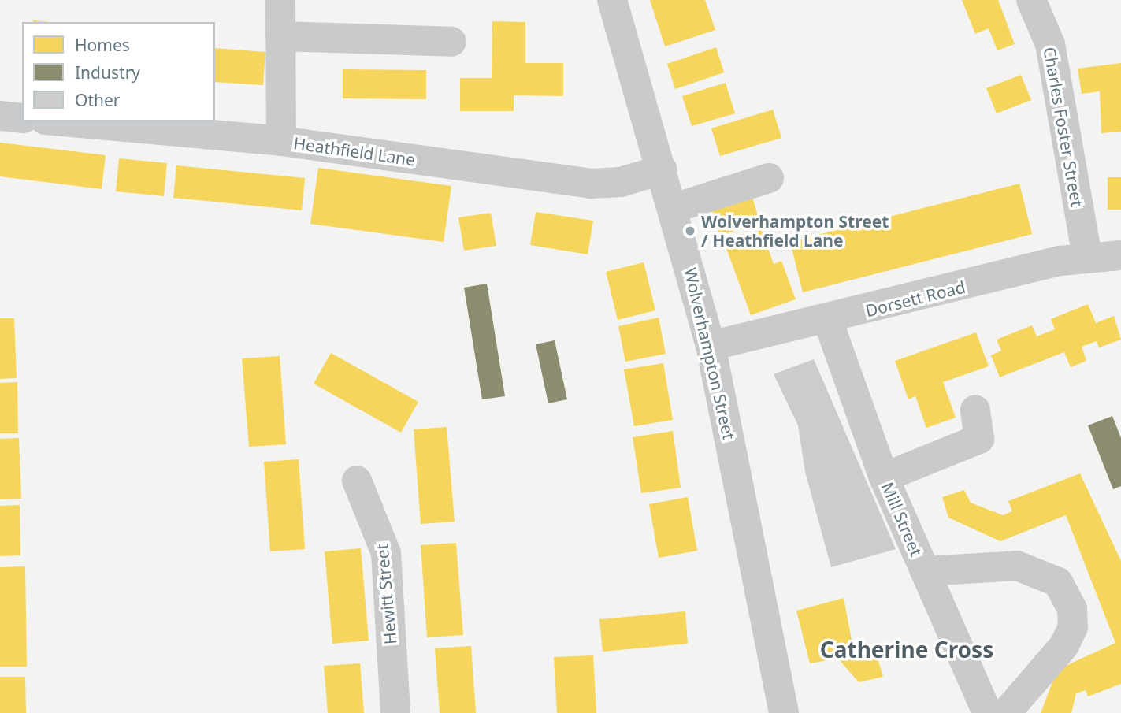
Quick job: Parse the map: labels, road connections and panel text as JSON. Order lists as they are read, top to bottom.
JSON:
{
  "streets": {
    "street": [
      "Charles Foster Street",
      "Heathfield Lane",
      "Dorsett Road",
      "Wolverhampton Street",
      "Mill Street",
      "Hewitt Street"
    ]
  },
  "crossings": [
    ["Charles Foster Street", "Dorsett Road"],
    ["Heathfield Lane", "Wolverhampton Street"],
    ["Dorsett Road", "Wolverhampton Street"],
    ["Dorsett Road", "Mill Street"]
  ],
  "districts": ["Catherine Cross"],
  "places": ["Wolverhampton Street / Heathfield Lane"],
  "legend": ["Homes", "Industry", "Other"]
}
